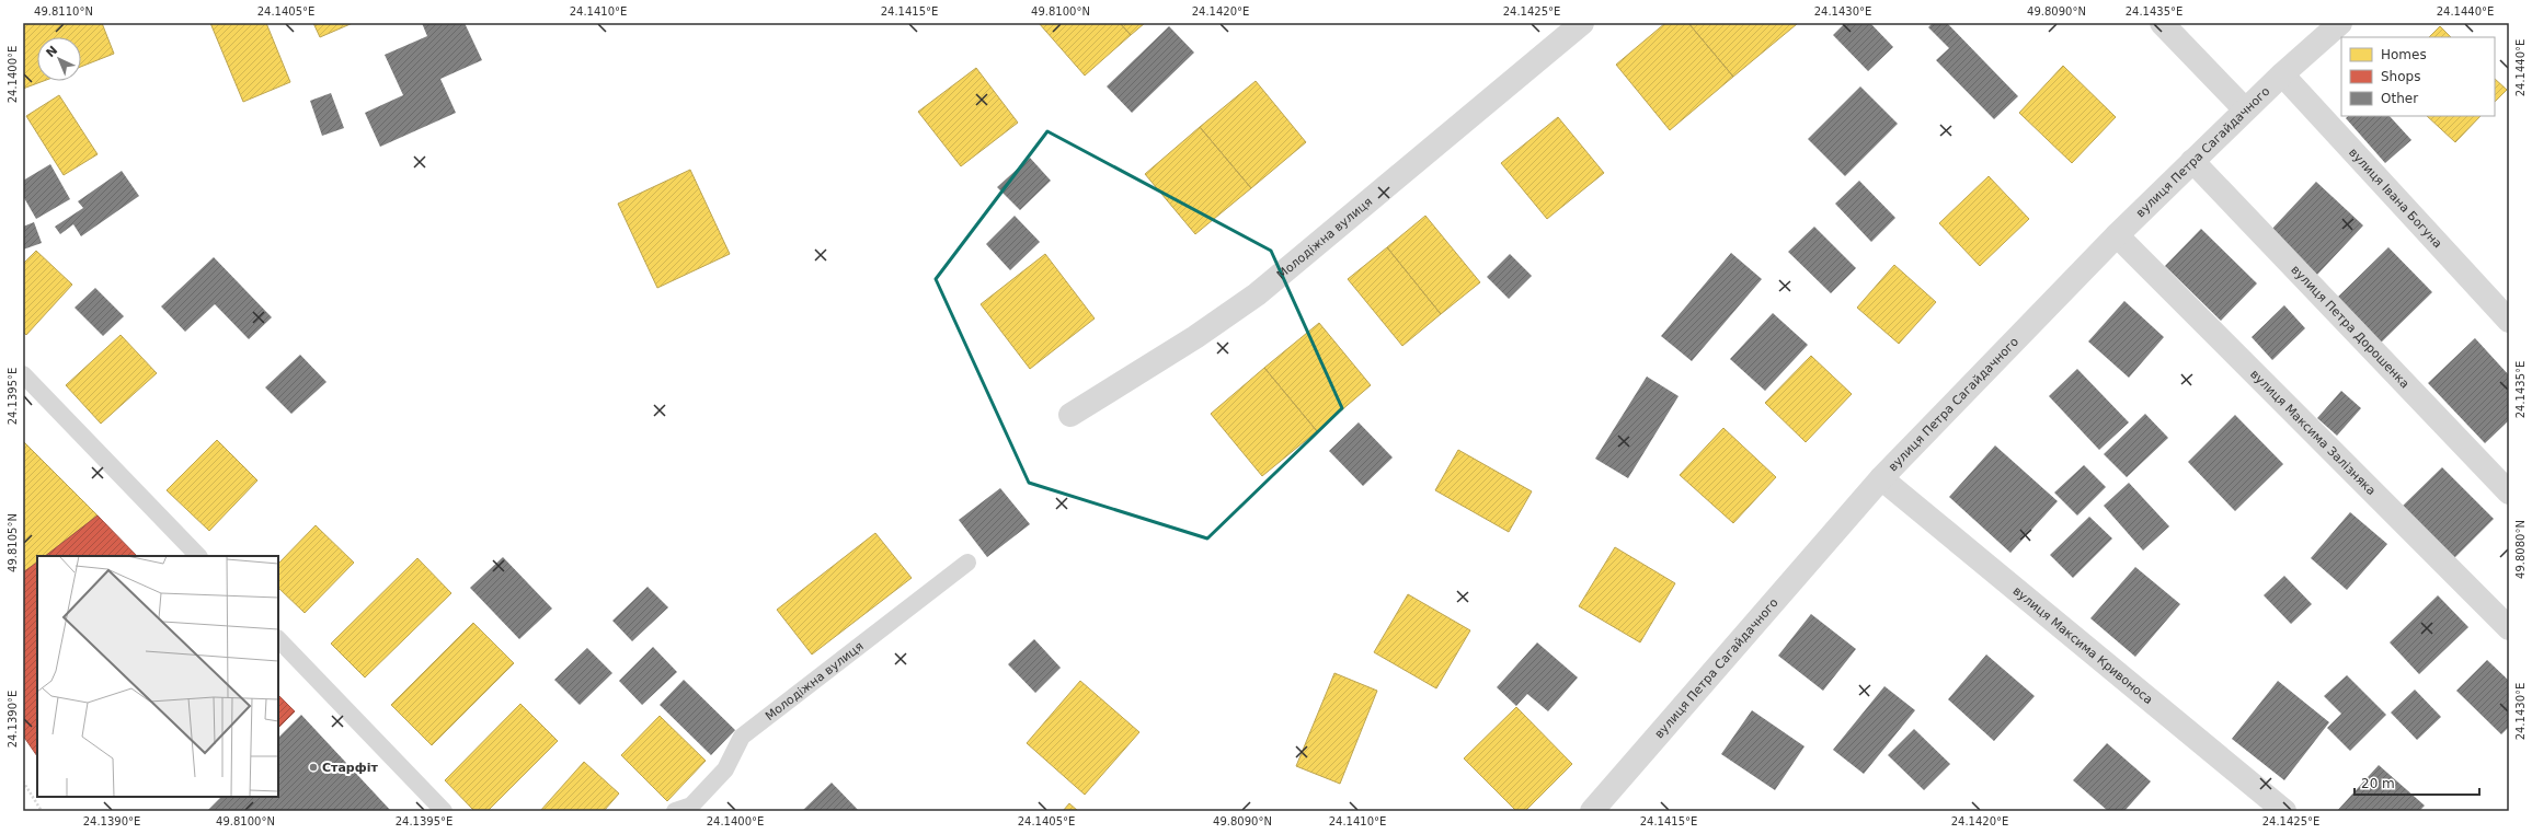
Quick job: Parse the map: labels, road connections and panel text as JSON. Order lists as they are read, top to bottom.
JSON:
{
  "streets": {
    "street": [
      "вулиця Петра Сагайдачного",
      "вулиця Івана Богуна",
      "Молодіжна вулиця",
      "вулиця Петра Дорошенка",
      "вулиця Максима Залізняка",
      "вулиця Максима Кривоноса"
    ]
  },
  "crossings": [
    ["вулиця Петра Сагайдачного", "вулиця Івана Богуна"],
    ["вулиця Петра Сагайдачного", "вулиця Петра Дорошенка"],
    ["вулиця Петра Сагайдачного", "вулиця Максима Залізняка"],
    ["вулиця Петра Сагайдачного", "вулиця Максима Кривоноса"]
  ],
  "places": ["Старфіт"],
  "legend": ["Homes", "Shops", "Other"],
  "scale_bar": "20 m",
  "north": "top left",
  "coordinates": [
    "49.8110°N",
    "24.1405°E",
    "24.1410°E",
    "24.1415°E",
    "49.8100°N",
    "24.1420°E",
    "24.1425°E",
    "24.1430°E",
    "49.8090°N",
    "24.1435°E",
    "24.1440°E",
    "24.1400°E",
    "24.1395°E",
    "49.8105°N",
    "49.8080°N",
    "24.1390°E"
  ]
}
